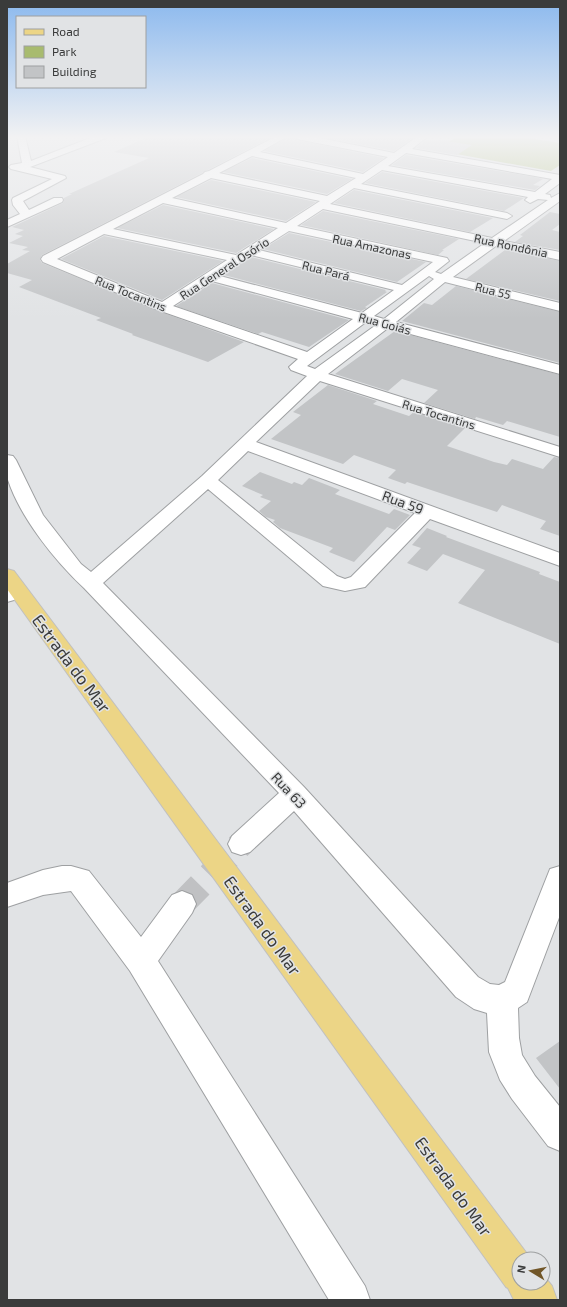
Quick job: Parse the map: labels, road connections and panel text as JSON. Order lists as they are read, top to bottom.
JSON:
{
  "streets": {
    "main road": ["Estrada do Mar"],
    "street": [
      "Rua Rondônia",
      "Rua Amazonas",
      "Rua General Osório",
      "Rua Pará",
      "Rua 55",
      "Rua Tocantins",
      "Rua Goiás",
      "Rua 59",
      "Rua 63"
    ]
  },
  "crossings": [
    ["Rua Rondônia", "Rua General Osório"],
    ["Rua Amazonas", "Rua General Osório"],
    ["Rua General Osório", "Rua Pará"],
    ["Rua General Osório", "Rua Tocantins"],
    ["Rua General Osório", "Rua Goiás"]
  ],
  "legend": ["Road", "Park", "Building"],
  "north": "left"
}
